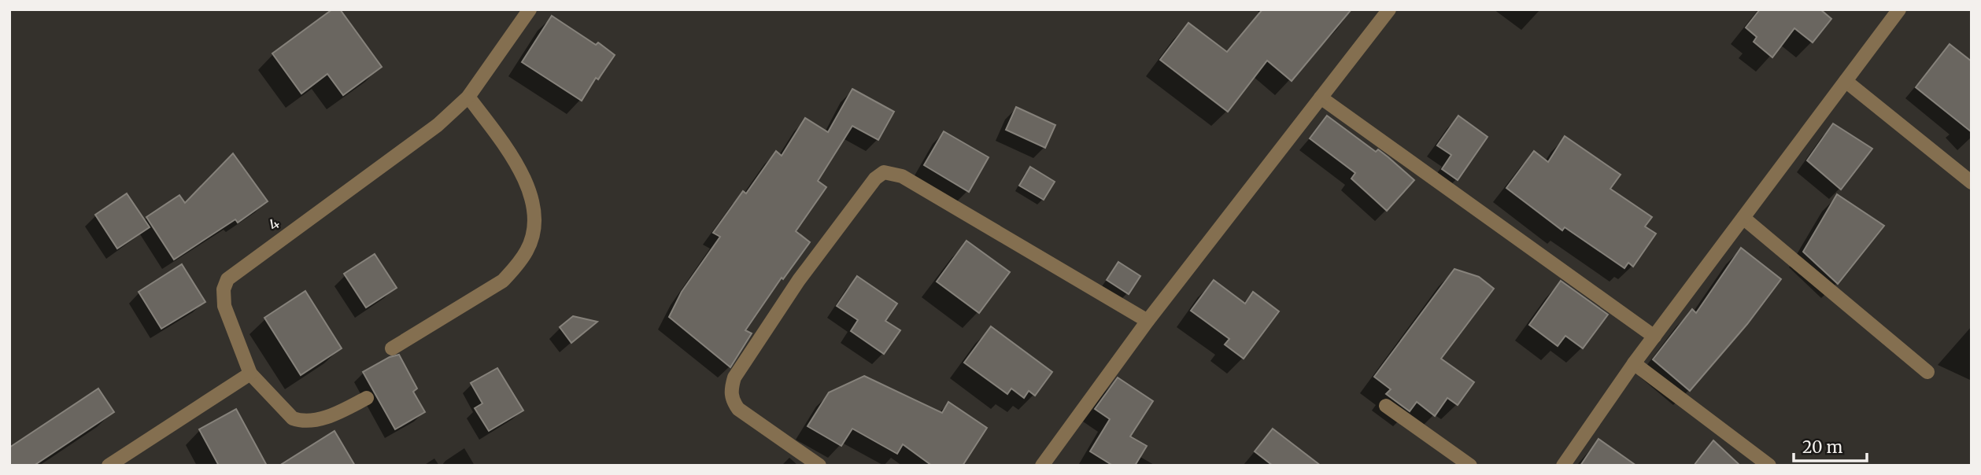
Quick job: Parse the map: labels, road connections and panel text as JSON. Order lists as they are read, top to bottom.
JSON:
{
  "streets": {
    "street": ["4"]
  },
  "scale_bar": "20 m"
}
